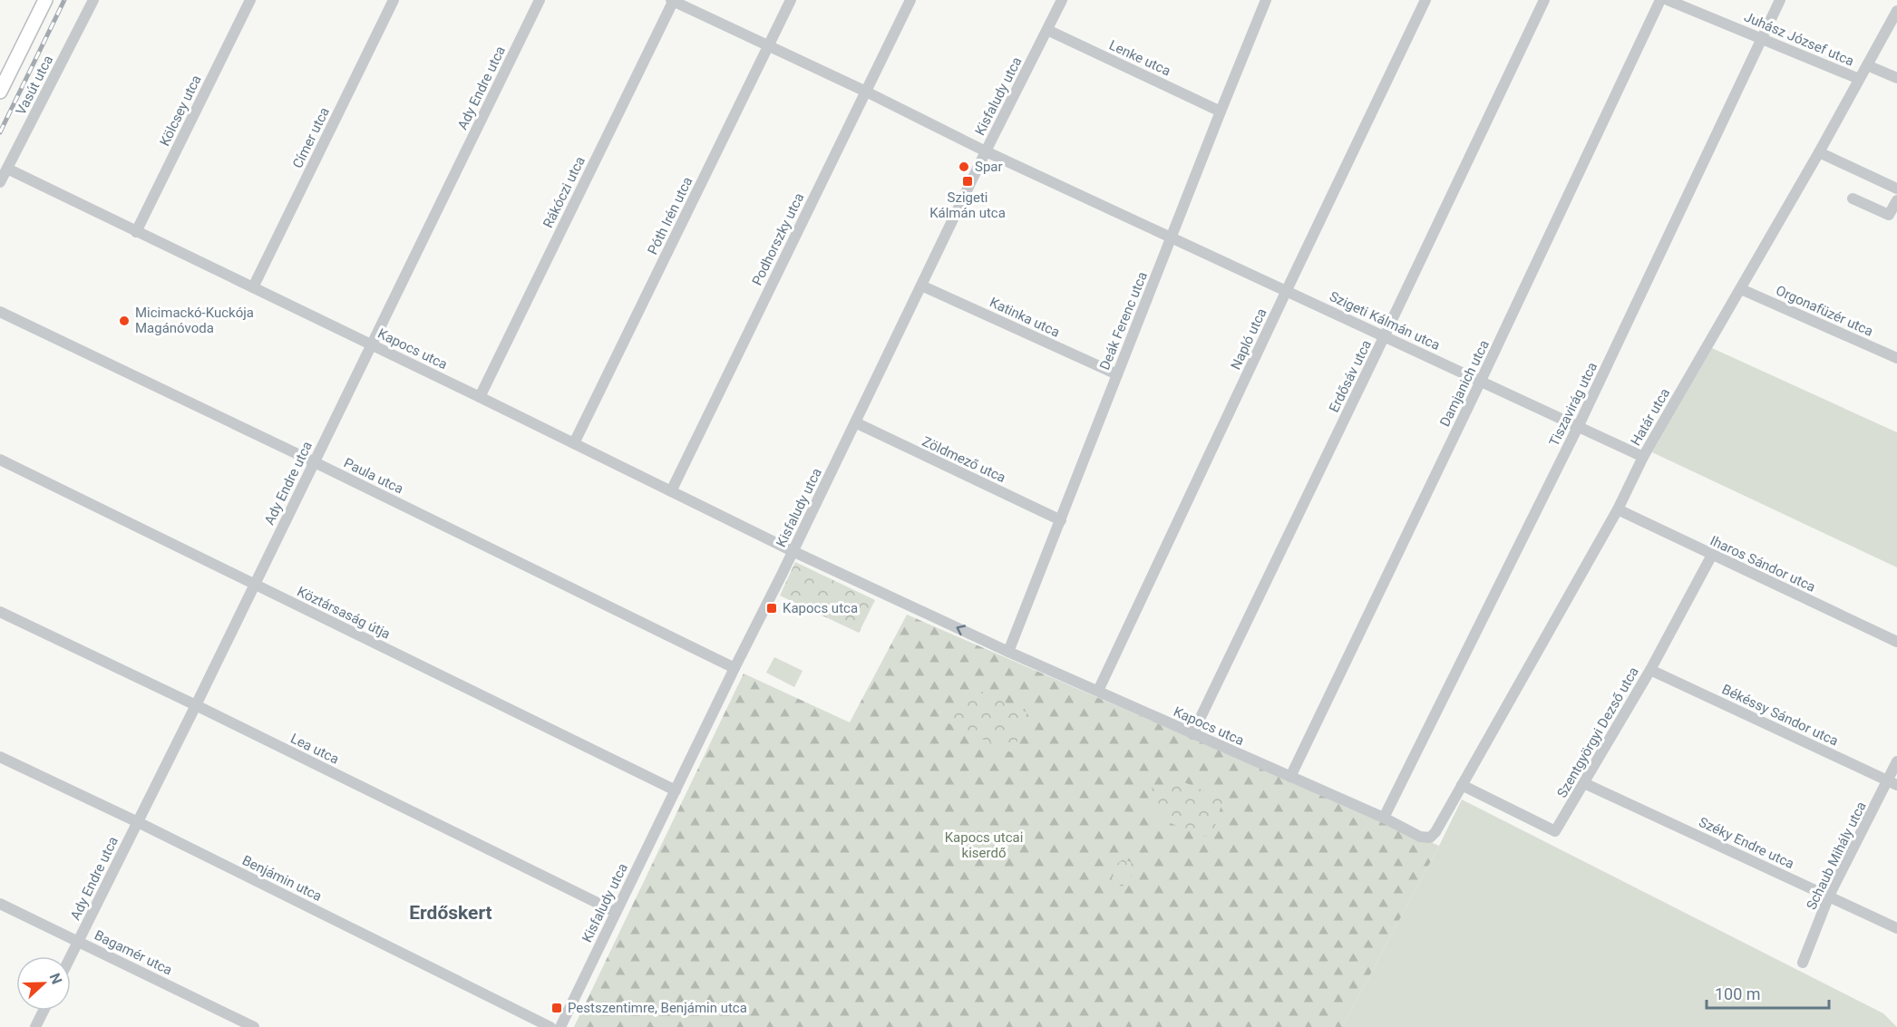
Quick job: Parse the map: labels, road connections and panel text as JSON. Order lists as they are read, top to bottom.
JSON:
{
  "streets": {
    "street": [
      "Juhász József utca",
      "Lenke utca",
      "Vasút utca",
      "Ady Endre utca",
      "Kisfaludy utca",
      "Kölcsey utca",
      "Címer utca",
      "Rákóczi utca",
      "Póth Irén utca",
      "Podhorszky utca",
      "Orgonafüzér utca",
      "Katinka utca",
      "Deák Ferenc utca",
      "Szigeti Kálmán utca",
      "Napló utca",
      "Kapocs utca",
      "Erdősáv utca",
      "Damjanich utca",
      "Tiszavirág utca",
      "Határ utca",
      "Zöldmező utca",
      "Paula utca",
      "Iharos Sándor utca",
      "Köztársaság útja",
      "Békéssy Sándor utca",
      "Szentgyörgyi Dezső utca",
      "Lea utca",
      "Széky Endre utca",
      "Schaub Mihály utca",
      "Benjámin utca",
      "Bagamér utca"
    ]
  },
  "crossings": [
    ["Juhász József utca", "Tiszavirág utca"],
    ["Juhász József utca", "Határ utca"],
    ["Lenke utca", "Kisfaludy utca"],
    ["Lenke utca", "Deák Ferenc utca"],
    ["Vasút utca", "Kapocs utca"],
    ["Ady Endre utca", "Kapocs utca"],
    ["Ady Endre utca", "Paula utca"],
    ["Ady Endre utca", "Köztársaság útja"],
    ["Ady Endre utca", "Lea utca"],
    ["Ady Endre utca", "Benjámin utca"],
    ["Ady Endre utca", "Bagamér utca"],
    ["Kisfaludy utca", "Katinka utca"],
    ["Kisfaludy utca", "Szigeti Kálmán utca"],
    ["Kisfaludy utca", "Kapocs utca"],
    ["Kisfaludy utca", "Zöldmező utca"],
    ["Kisfaludy utca", "Paula utca"],
    ["Kisfaludy utca", "Köztársaság útja"],
    ["Kisfaludy utca", "Lea utca"],
    ["Kölcsey utca", "Kapocs utca"],
    ["Címer utca", "Kapocs utca"],
    ["Rákóczi utca", "Szigeti Kálmán utca"],
    ["Rákóczi utca", "Kapocs utca"],
    ["Póth Irén utca", "Szigeti Kálmán utca"],
    ["Póth Irén utca", "Kapocs utca"],
    ["Podhorszky utca", "Szigeti Kálmán utca"],
    ["Podhorszky utca", "Kapocs utca"],
    ["Orgonafüzér utca", "Határ utca"],
    ["Katinka utca", "Deák Ferenc utca"],
    ["Deák Ferenc utca", "Szigeti Kálmán utca"],
    ["Deák Ferenc utca", "Kapocs utca"],
    ["Deák Ferenc utca", "Zöldmező utca"],
    ["Szigeti Kálmán utca", "Napló utca"],
    ["Szigeti Kálmán utca", "Erdősáv utca"],
    ["Szigeti Kálmán utca", "Damjanich utca"],
    ["Szigeti Kálmán utca", "Tiszavirág utca"],
    ["Szigeti Kálmán utca", "Határ utca"],
    ["Napló utca", "Kapocs utca"],
    ["Kapocs utca", "Erdősáv utca"],
    ["Kapocs utca", "Damjanich utca"],
    ["Kapocs utca", "Tiszavirág utca"],
    ["Kapocs utca", "Határ utca"],
    ["Határ utca", "Iharos Sándor utca"],
    ["Határ utca", "Szentgyörgyi Dezső utca"],
    ["Iharos Sándor utca", "Szentgyörgyi Dezső utca"],
    ["Békéssy Sándor utca", "Szentgyörgyi Dezső utca"],
    ["Békéssy Sándor utca", "Schaub Mihály utca"],
    ["Szentgyörgyi Dezső utca", "Széky Endre utca"],
    ["Széky Endre utca", "Schaub Mihály utca"]
  ],
  "districts": ["Erdőskert"],
  "parks": ["Kapocs utcai kiserdő"],
  "places": {
    "other": ["Spar", "Micimackó-Kuckója Magánóvoda"],
    "transit": ["Szigeti Kálmán utca", "Kapocs utca", "Pestszentimre, Benjámin utca"]
  },
  "scale_bar": "100 m",
  "north": "right"
}
